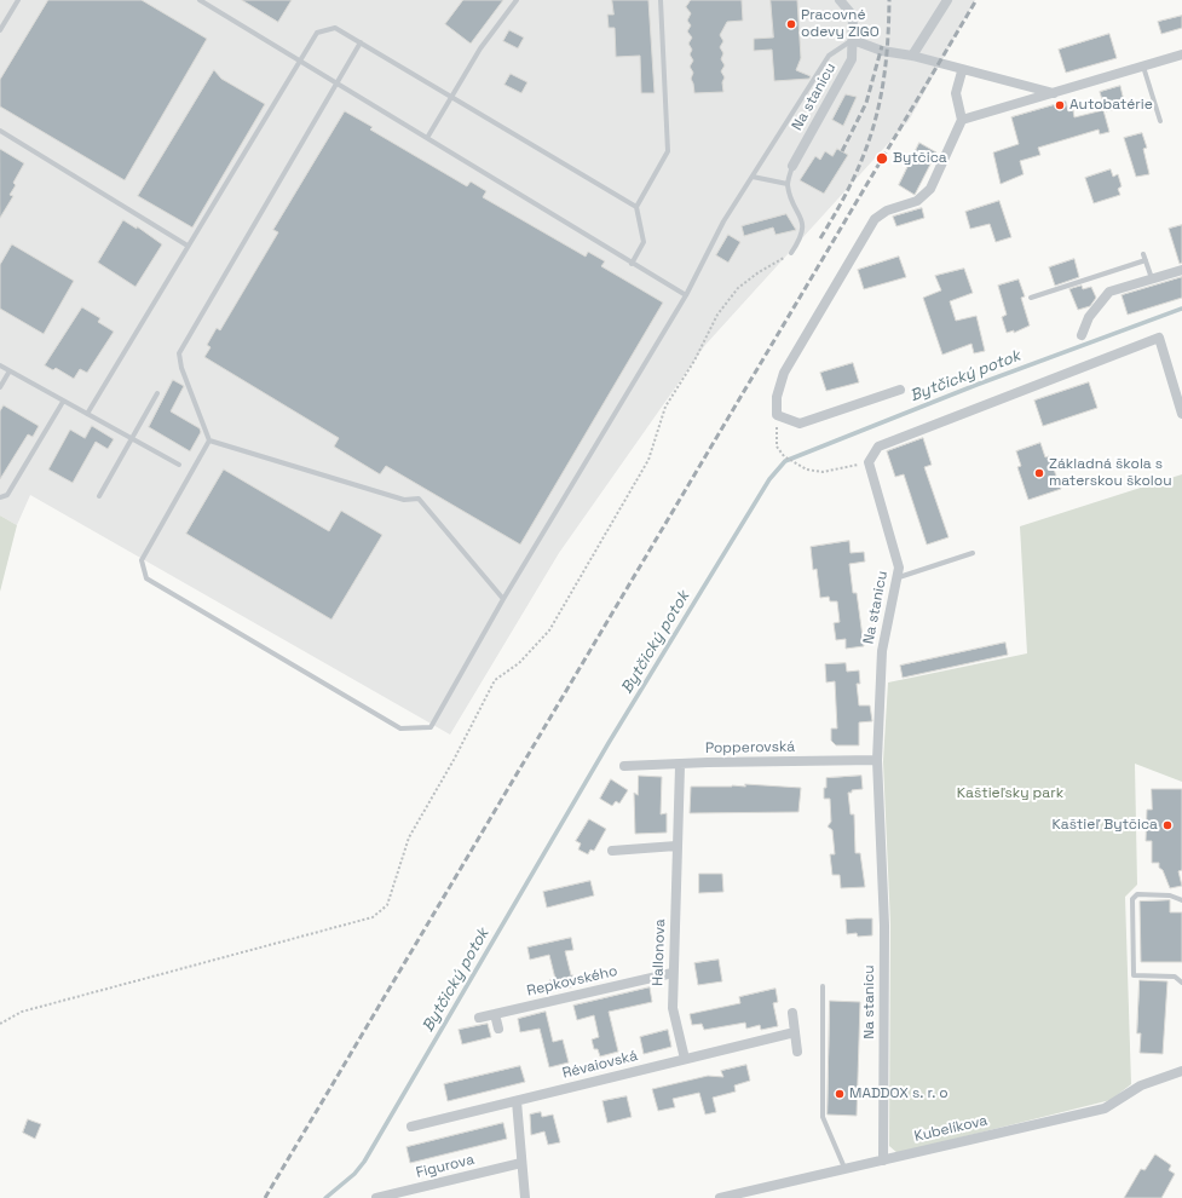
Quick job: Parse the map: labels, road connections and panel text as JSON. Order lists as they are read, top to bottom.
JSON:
{
  "streets": {
    "street": [
      "Na stanicu",
      "Popperovská",
      "Hallonova",
      "Repkovského",
      "Révaiovská",
      "Kubelíkova",
      "Figurova"
    ]
  },
  "crossings": [
    ["Na stanicu", "Popperovská"],
    ["Na stanicu", "Kubelíkova"],
    ["Popperovská", "Hallonova"],
    ["Hallonova", "Repkovského"],
    ["Hallonova", "Révaiovská"]
  ],
  "water": ["Bytčický potok"],
  "parks": ["Kaštieľsky park"],
  "places": [
    "Pracovné odevy ZIGO",
    "Autobatérie",
    "Bytčica",
    "Základná škola s materskou školou",
    "Kaštieľ Bytčica",
    "MADDOX s. r. o"
  ]
}
